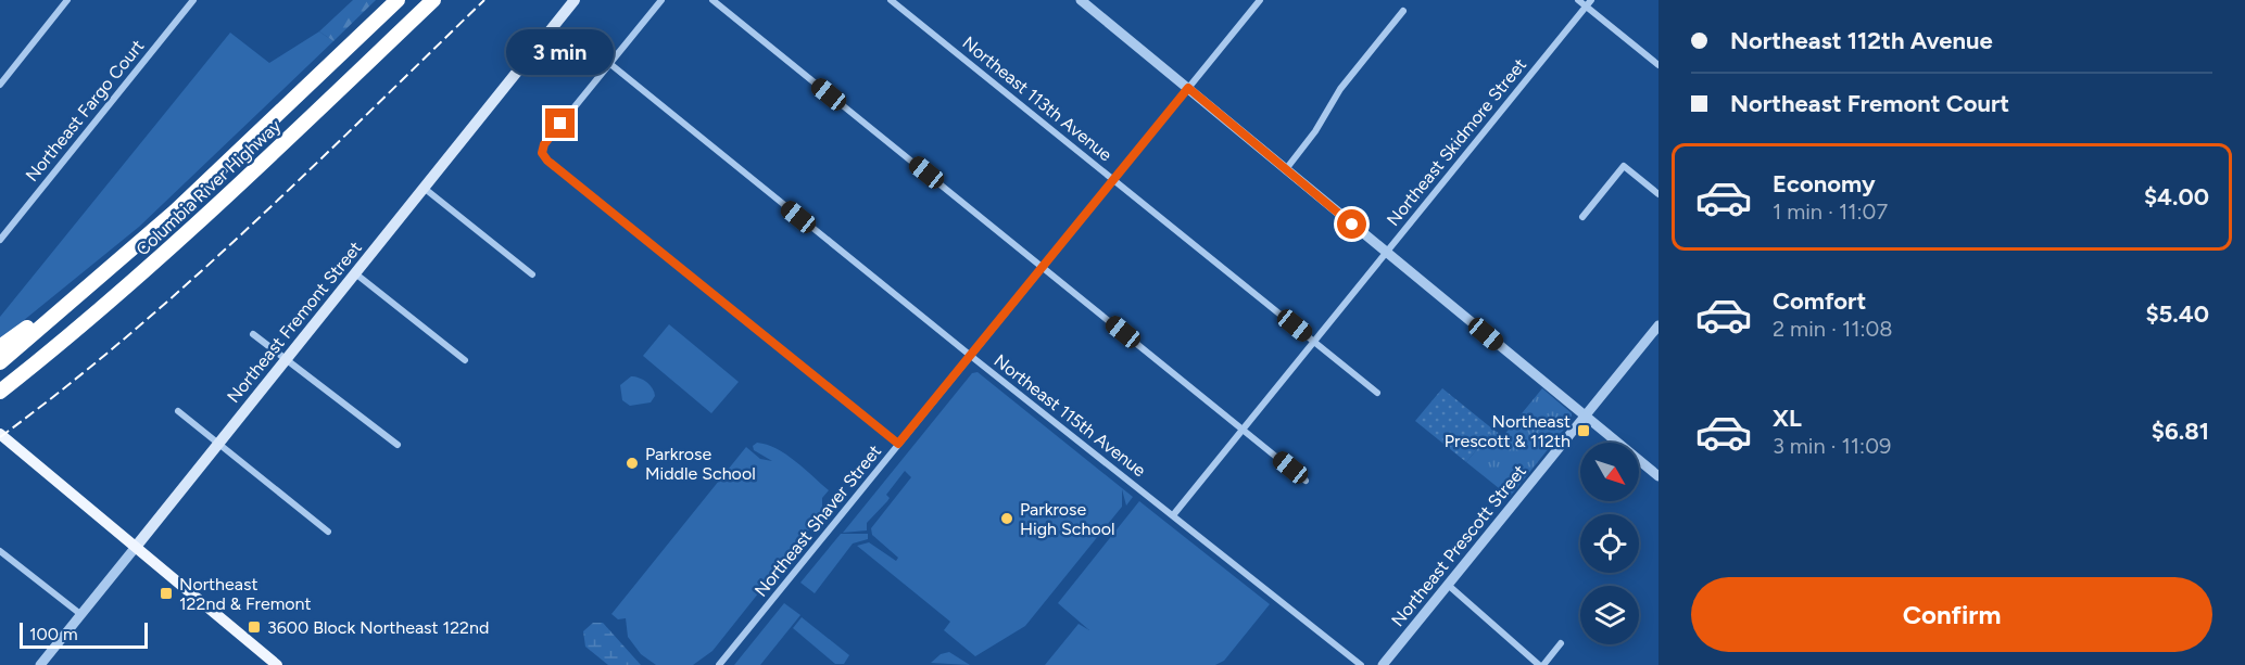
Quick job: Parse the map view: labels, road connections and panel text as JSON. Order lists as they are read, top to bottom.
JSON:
{
  "streets": {
    "highway": ["Columbia River Highway"],
    "main road": ["Northeast Fremont Street"],
    "street": [
      "Northeast 113th Avenue",
      "Northeast Fargo Court",
      "Northeast Skidmore Street",
      "Northeast 115th Avenue",
      "Northeast Shaver Street",
      "Northeast Prescott Street"
    ]
  },
  "crossings": [
    ["Northeast 113th Avenue", "Northeast Skidmore Street"],
    ["Northeast 113th Avenue", "Northeast Shaver Street"],
    ["Northeast Skidmore Street", "Northeast 115th Avenue"],
    ["Northeast 115th Avenue", "Northeast Shaver Street"]
  ],
  "places": {
    "transit": ["Northeast Prescott & 112th", "Northeast 122nd & Fremont", "3600 Block Northeast 122nd"],
    "other": ["Parkrose Middle School", "Parkrose High School"]
  },
  "scale_bar": "100 m",
  "north": "bottom right",
  "page": {
    "banner": ["Northeast 112th Avenue", "Northeast Fremont Court"],
    "bubble": "3 min",
    "list": [
      {
        "name": "Economy",
        "note": "1 min · 11:07",
        "value": "$4.00"
      },
      {
        "name": "Comfort",
        "note": "2 min · 11:08",
        "value": "$5.40"
      },
      {
        "name": "XL",
        "note": "3 min · 11:09",
        "value": "$6.81"
      }
    ],
    "buttons": "Confirm",
    "scale": "100 m"
  }
}
